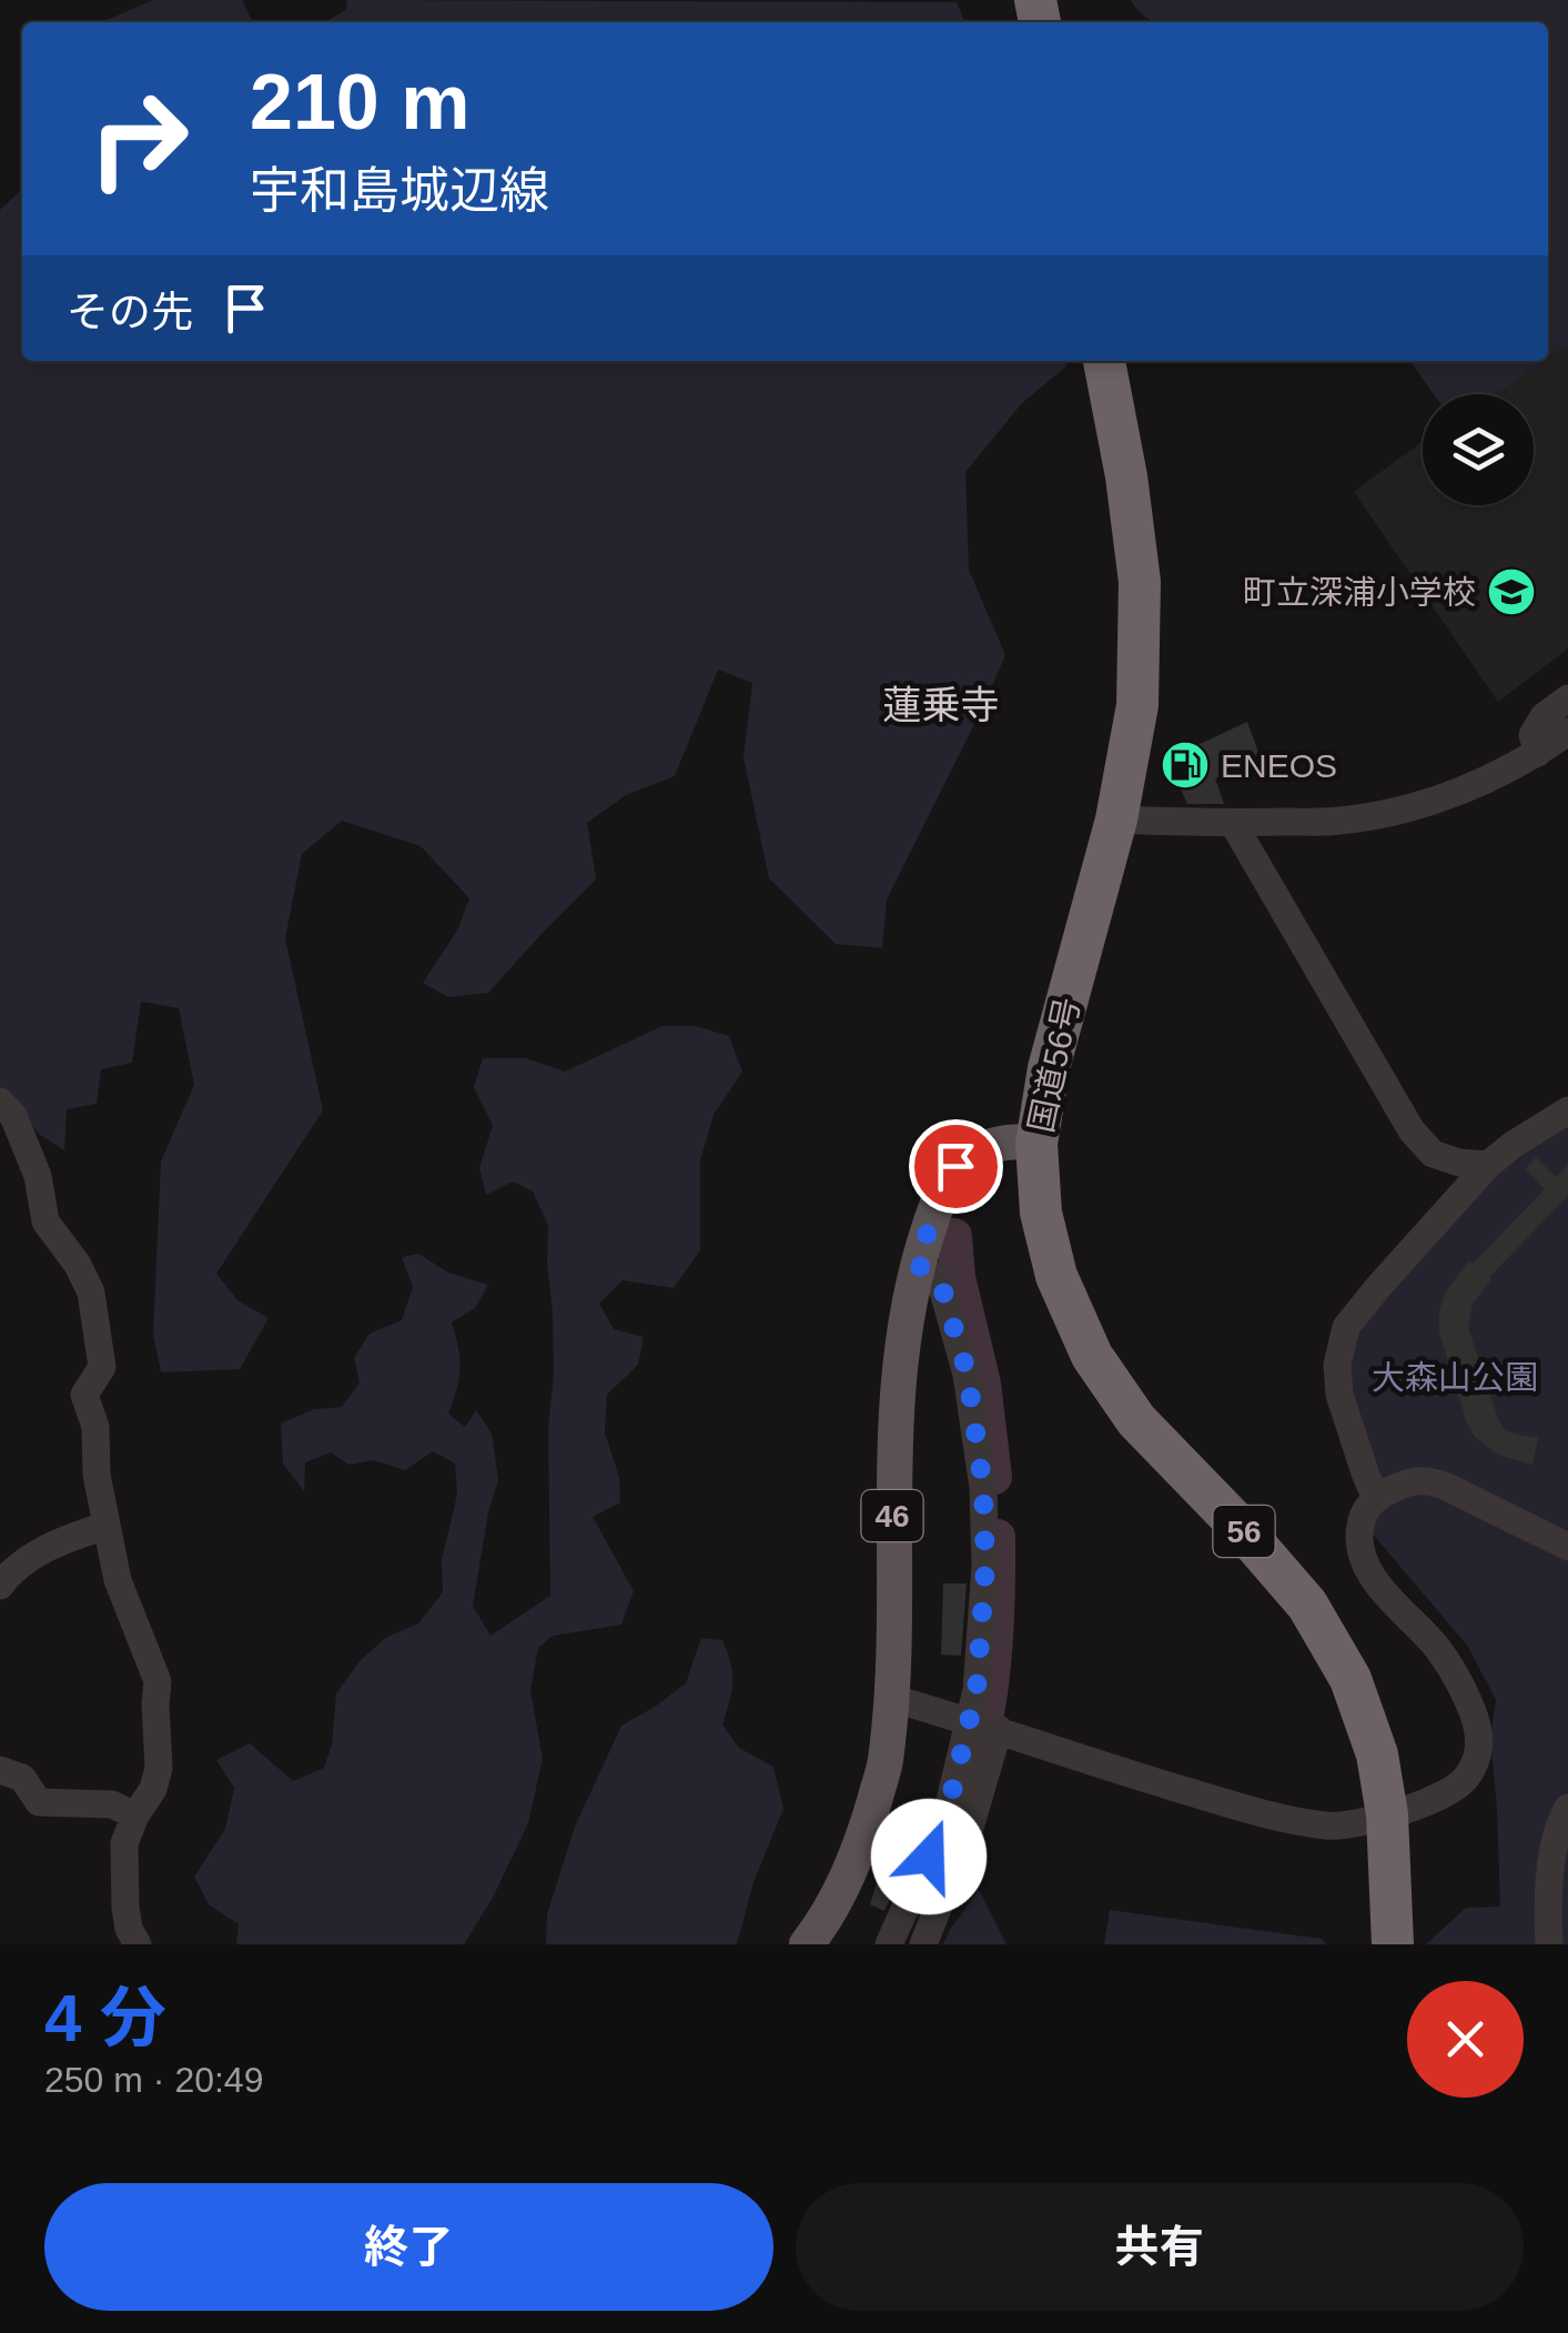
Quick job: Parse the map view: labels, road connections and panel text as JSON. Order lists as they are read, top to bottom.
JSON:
{
  "streets": {
    "highway": ["国道56号", "56"],
    "main road": ["46"]
  },
  "crossings": [
    ["国道56号", "46"]
  ],
  "districts": ["蓮乗寺"],
  "parks": ["大森山公園"],
  "places": {
    "school or university": ["町立深浦小学校"],
    "fuel station": ["ENEOS"]
  },
  "page": {
    "turn": ["210 m", "宇和島城辺線"],
    "then": "その先",
    "heading": ["4 分", "250 m · 20:49"],
    "buttons": ["終了", "共有"]
  }
}
